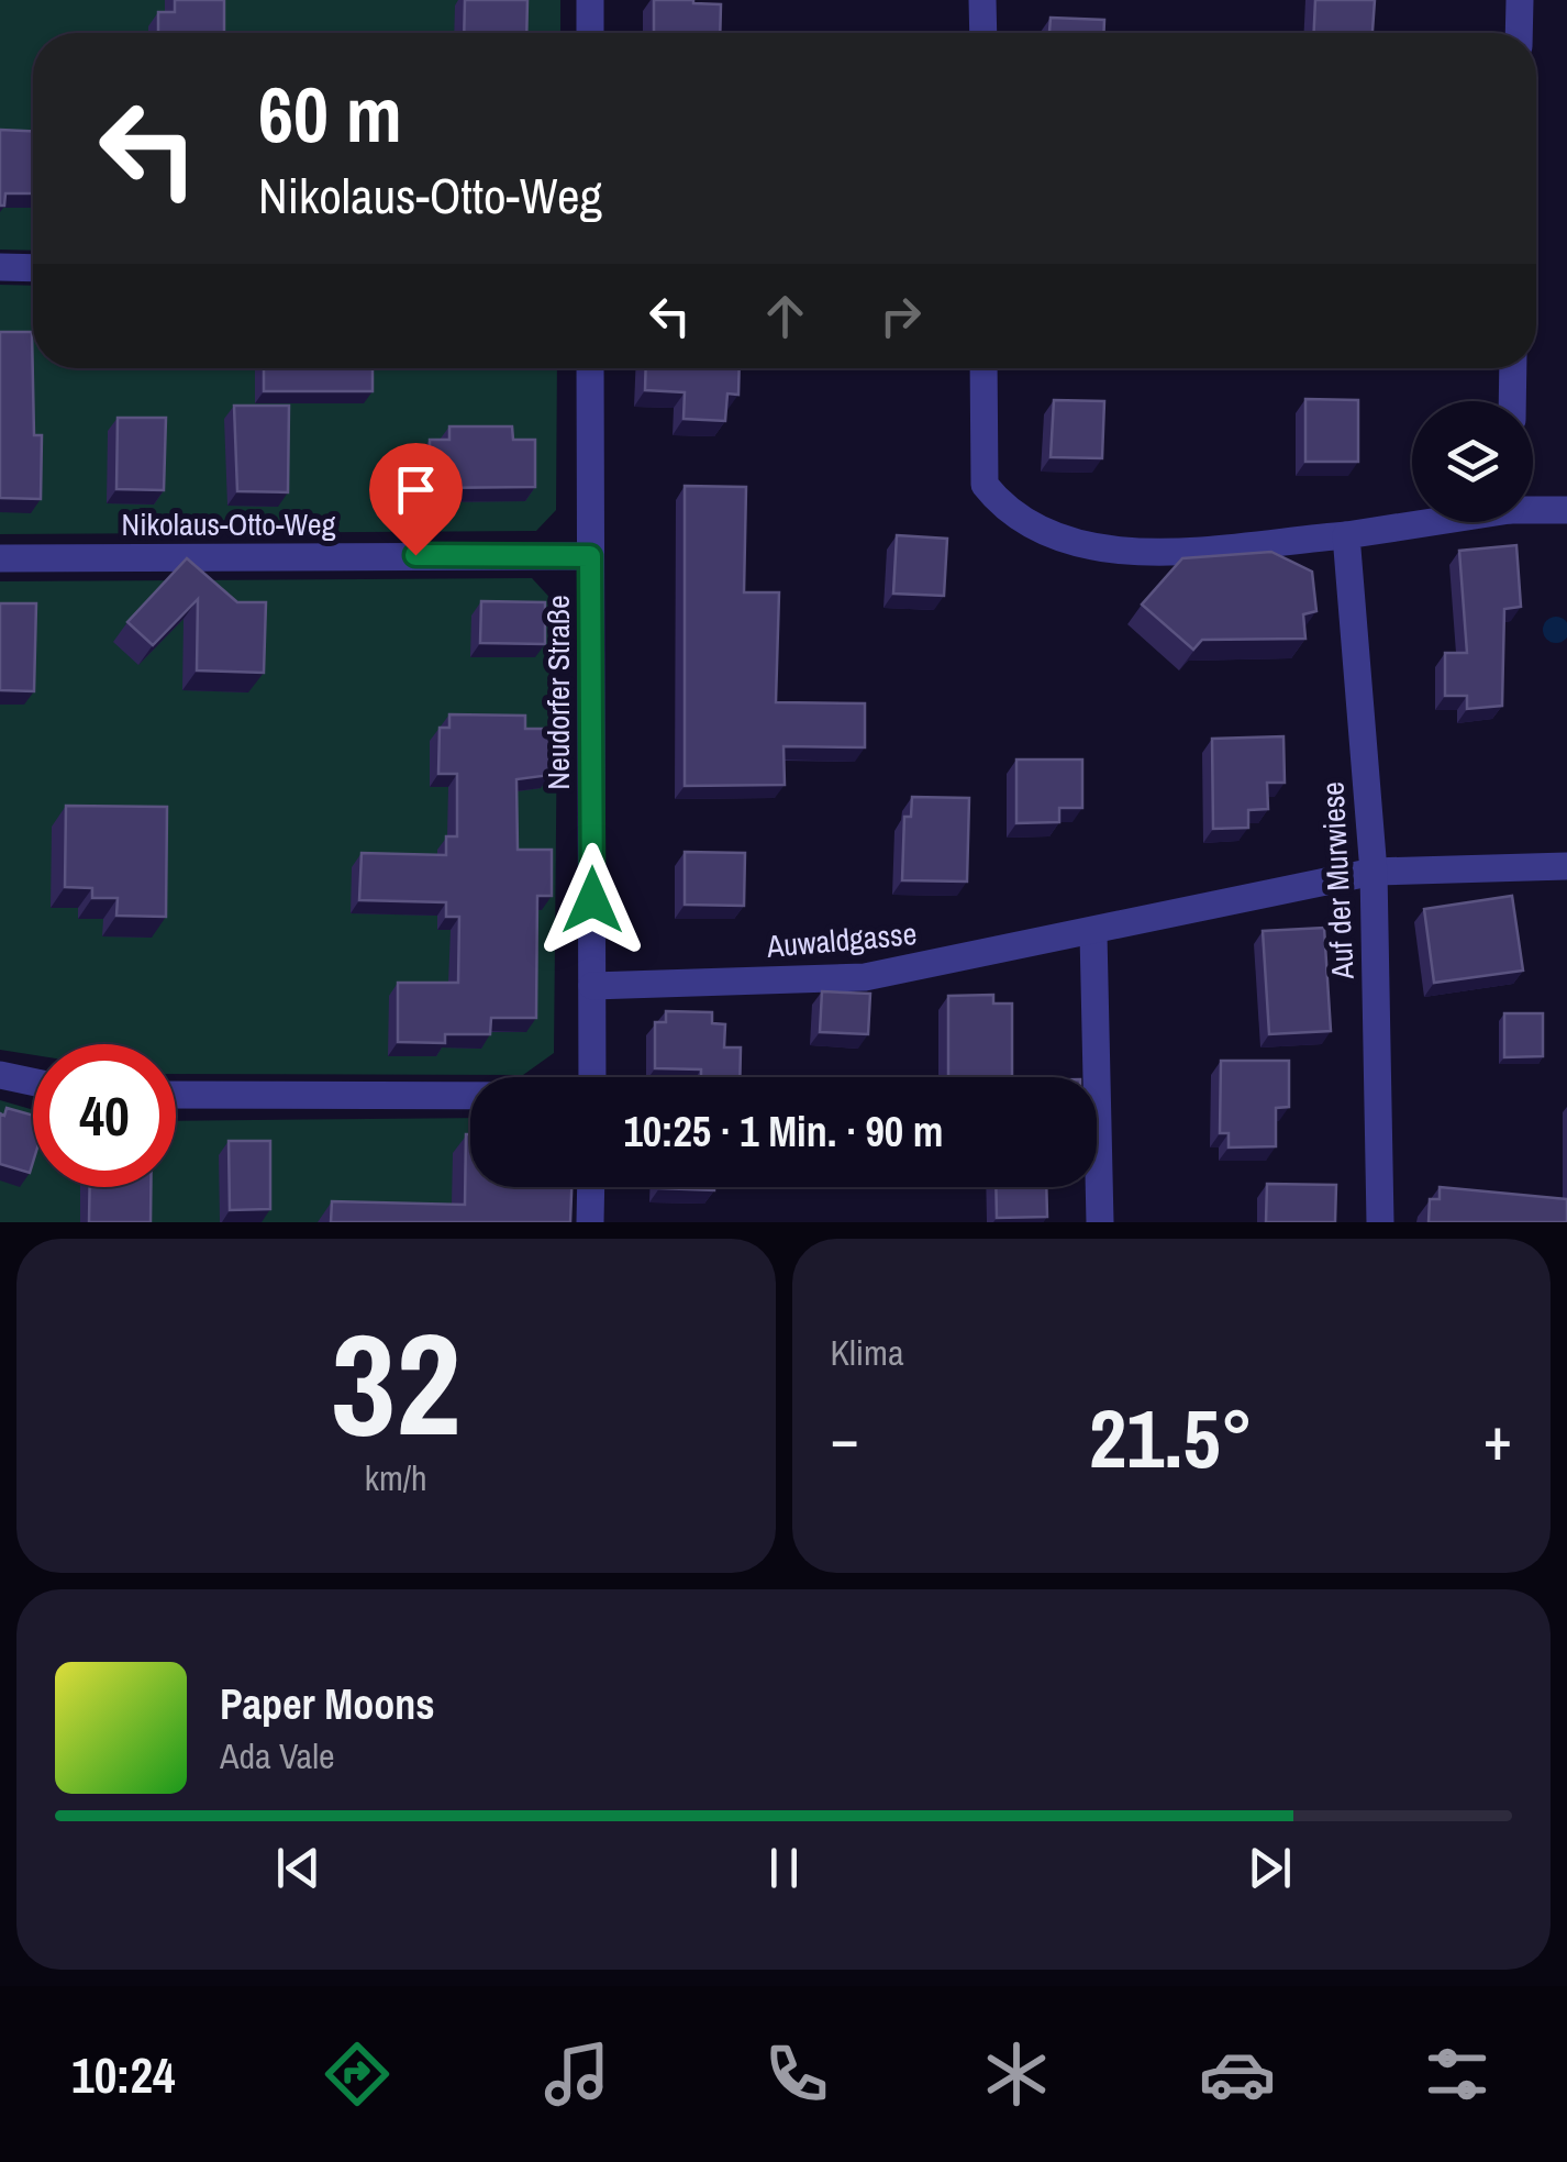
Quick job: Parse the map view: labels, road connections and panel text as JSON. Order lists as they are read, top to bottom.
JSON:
{
  "streets": {
    "street": [
      "Nikolaus-Otto-Weg",
      "Neudorfer Straße",
      "Auf der Murwiese",
      "Auwaldgasse"
    ]
  },
  "crossings": [
    ["Nikolaus-Otto-Weg", "Neudorfer Straße"],
    ["Neudorfer Straße", "Auwaldgasse"],
    ["Auf der Murwiese", "Auwaldgasse"]
  ],
  "page": {
    "turn": ["60 m", "Nikolaus-Otto-Weg"],
    "limit": "40",
    "trip": "10:25 · 1 Min. · 90 m",
    "tile": [
      ["32", "km/h"],
      "Klima"
    ],
    "heat": ["−", "21.5°", "+"],
    "song": ["Paper Moons", "Ada Vale"],
    "tabs": "10:24"
  }
}
